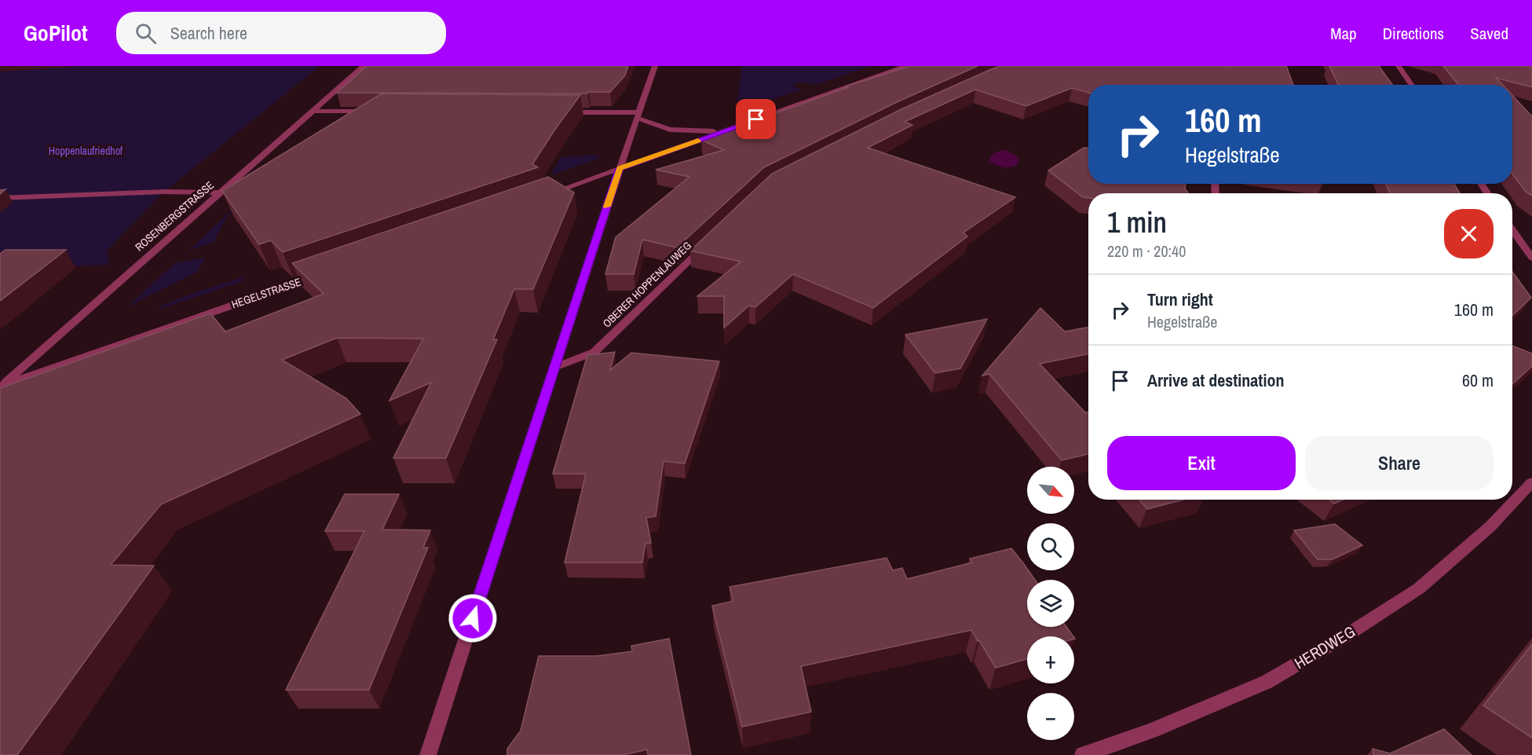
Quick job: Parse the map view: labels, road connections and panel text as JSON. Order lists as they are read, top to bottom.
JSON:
{
  "streets": {
    "street": [
      "ROSENBERGSTRASSE",
      "OBERER HOPPENLAUWEG",
      "HEGELSTRASSE",
      "HERDWEG"
    ]
  },
  "crossings": [
    ["ROSENBERGSTRASSE", "HEGELSTRASSE"]
  ],
  "parks": ["Hoppenlaufriedhof"],
  "north": "bottom right",
  "page": {
    "header": "GoPilot",
    "search": "Search here",
    "nav": ["Map", "Directions", "Saved"],
    "turn": ["160 m", "Hegelstraße"],
    "heading": ["1 min", "220 m · 20:40"],
    "list": [
      {
        "name": "Turn right",
        "note": "Hegelstraße",
        "value": "160 m"
      },
      {
        "name": "Arrive at destination",
        "value": "60 m"
      }
    ],
    "buttons": ["Exit", "Share"],
    "map_buttons": ["+", "−"]
  }
}
